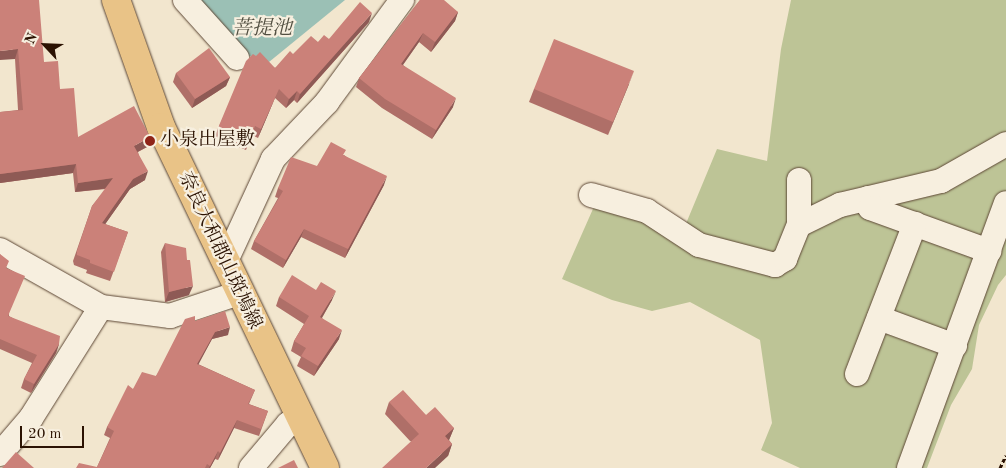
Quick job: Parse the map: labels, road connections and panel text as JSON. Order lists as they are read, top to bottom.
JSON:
{
  "streets": {
    "main road": ["奈良大和郡山斑鳩線"]
  },
  "water": ["菩提池"],
  "places": ["小泉出屋敷"],
  "scale_bar": "20 m",
  "north": "top left"
}
